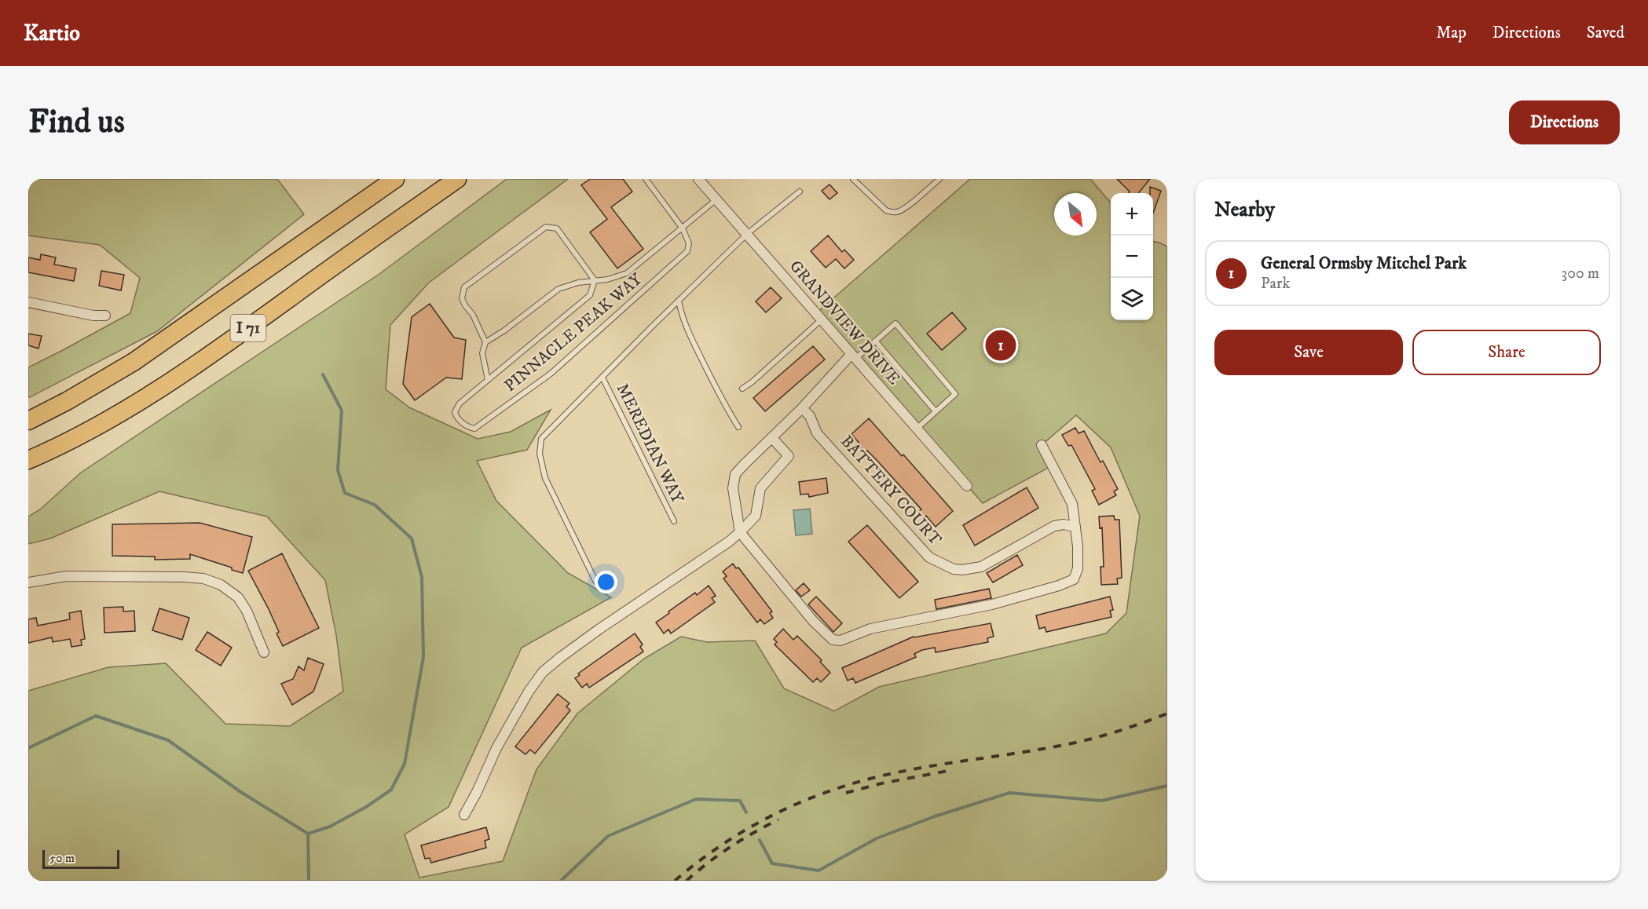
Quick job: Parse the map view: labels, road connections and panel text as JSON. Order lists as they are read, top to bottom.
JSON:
{
  "streets": {
    "highway": ["I 71"],
    "street": ["GRANDVIEW DRIVE", "BATTERY COURT"],
    "lane": ["PINNACLE PEAK WAY", "MEREDIAN WAY"]
  },
  "scale_bar": "50 m",
  "north": "bottom right",
  "page": {
    "header": "Kartio",
    "nav": ["Map", "Directions", "Saved"],
    "buttons": [
      "Directions",
      ["Save", "Share"]
    ],
    "title": "Find us",
    "heading": "Nearby",
    "map_buttons": ["+", "−"],
    "list": [
      {
        "mark": "1",
        "name": "General Ormsby Mitchel Park",
        "note": "Park",
        "value": "300 m"
      }
    ],
    "pins": "1",
    "scale": "50 m"
  }
}
